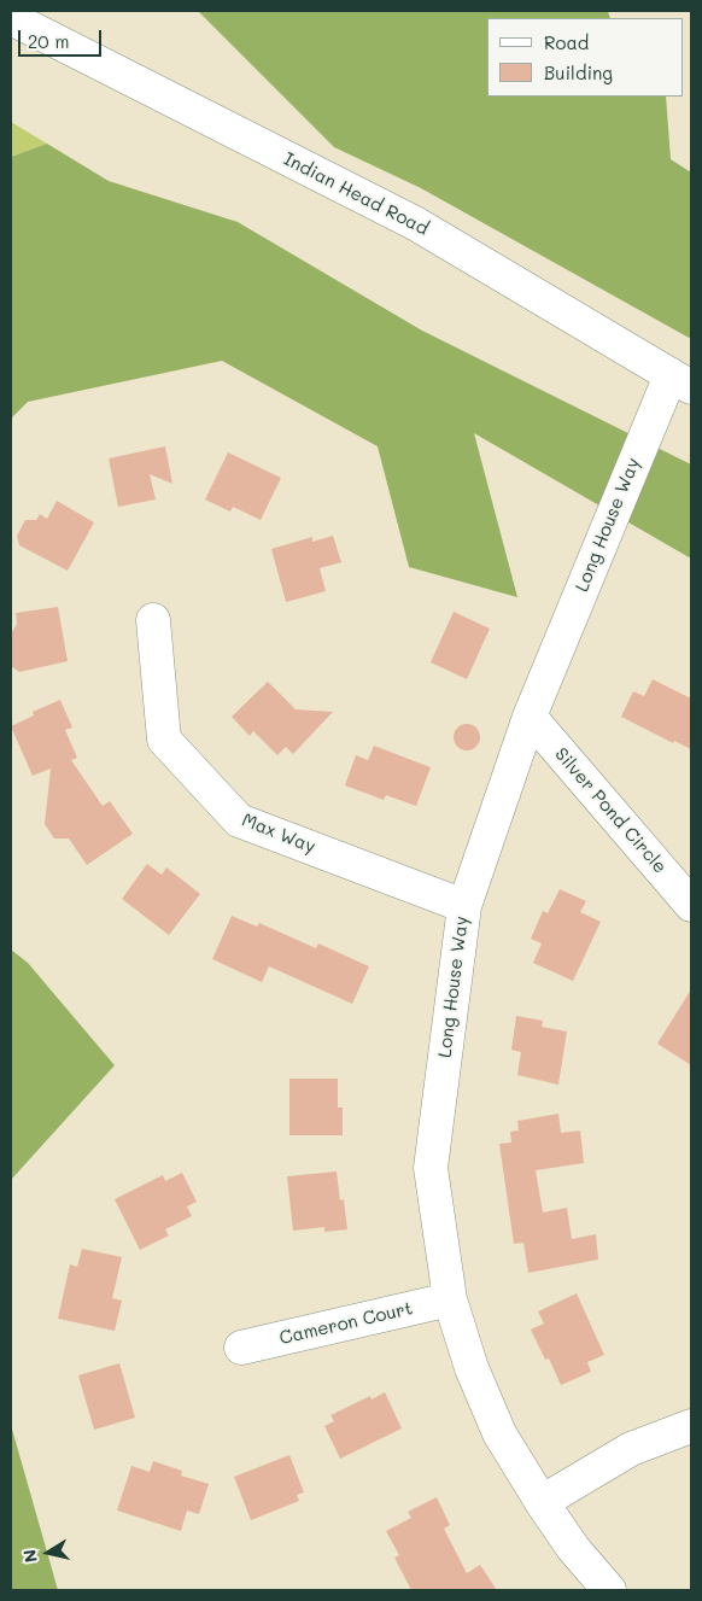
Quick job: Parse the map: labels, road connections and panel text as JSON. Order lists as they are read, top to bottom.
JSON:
{
  "streets": {
    "street": [
      "Indian Head Road",
      "Long House Way",
      "Silver Pond Circle",
      "Max Way",
      "Cameron Court"
    ]
  },
  "crossings": [
    ["Indian Head Road", "Long House Way"],
    ["Long House Way", "Silver Pond Circle"],
    ["Long House Way", "Max Way"],
    ["Long House Way", "Cameron Court"]
  ],
  "legend": ["Road", "Building"],
  "scale_bar": "20 m",
  "north": "left"
}
